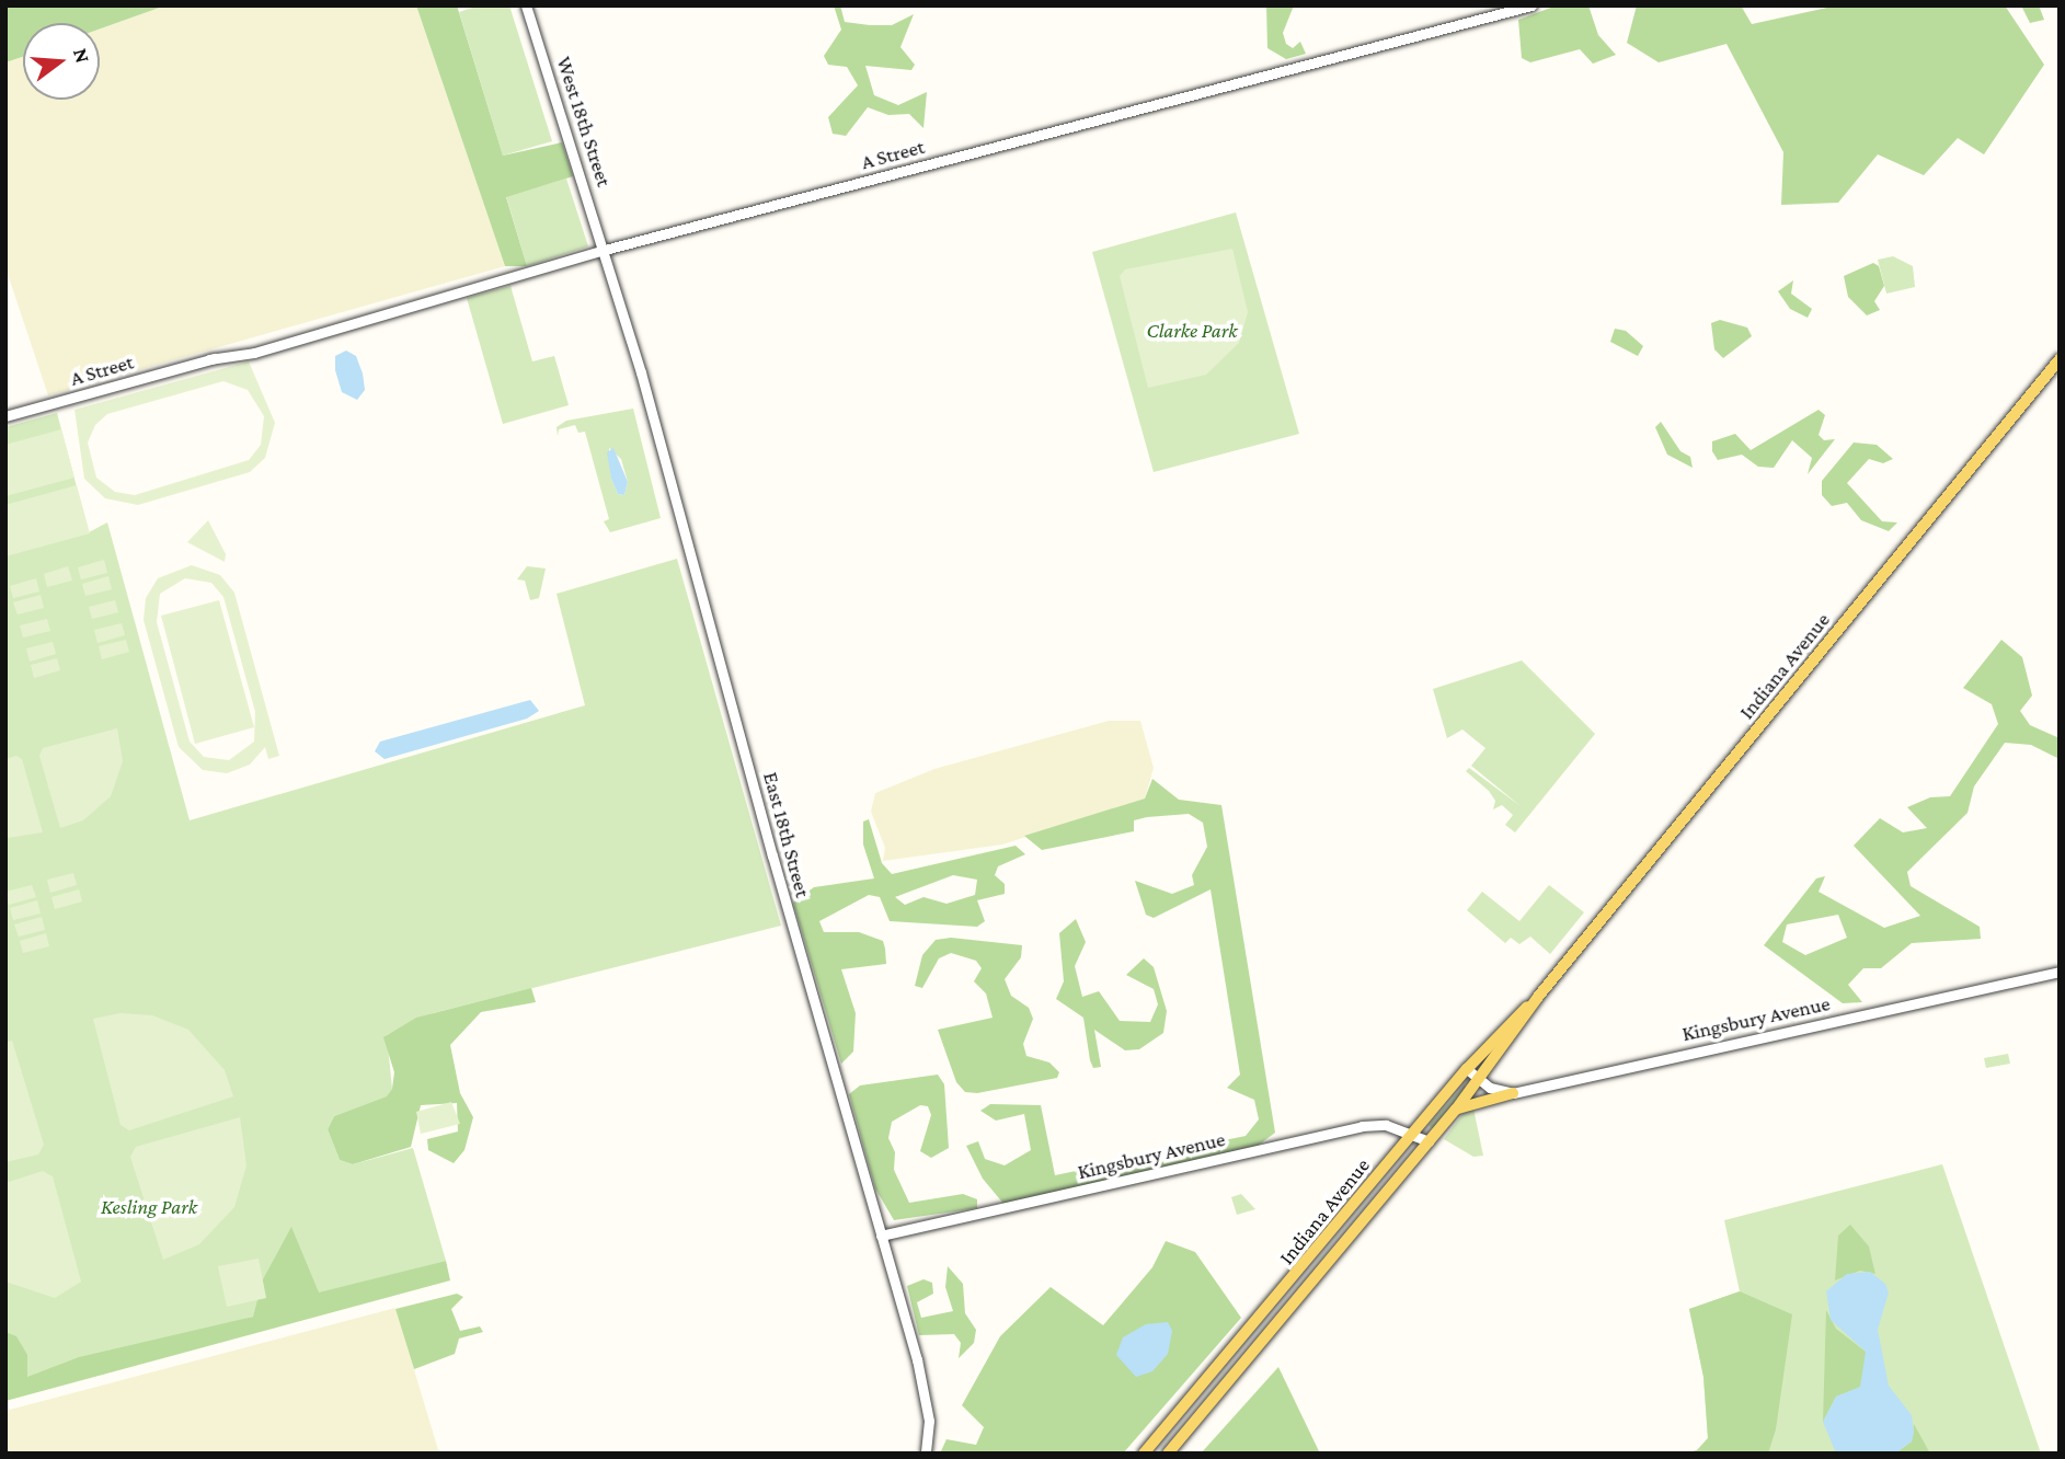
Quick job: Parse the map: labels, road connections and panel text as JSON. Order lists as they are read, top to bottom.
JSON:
{
  "streets": {
    "main road": ["Indiana Avenue"],
    "street": [
      "West 18th Street",
      "A Street",
      "East 18th Street",
      "Kingsbury Avenue"
    ]
  },
  "crossings": [
    ["West 18th Street", "A Street"],
    ["West 18th Street", "East 18th Street"],
    ["A Street", "East 18th Street"],
    ["Indiana Avenue", "Kingsbury Avenue"],
    ["East 18th Street", "Kingsbury Avenue"]
  ],
  "parks": ["Clarke Park", "Kesling Park"],
  "north": "right"
}
